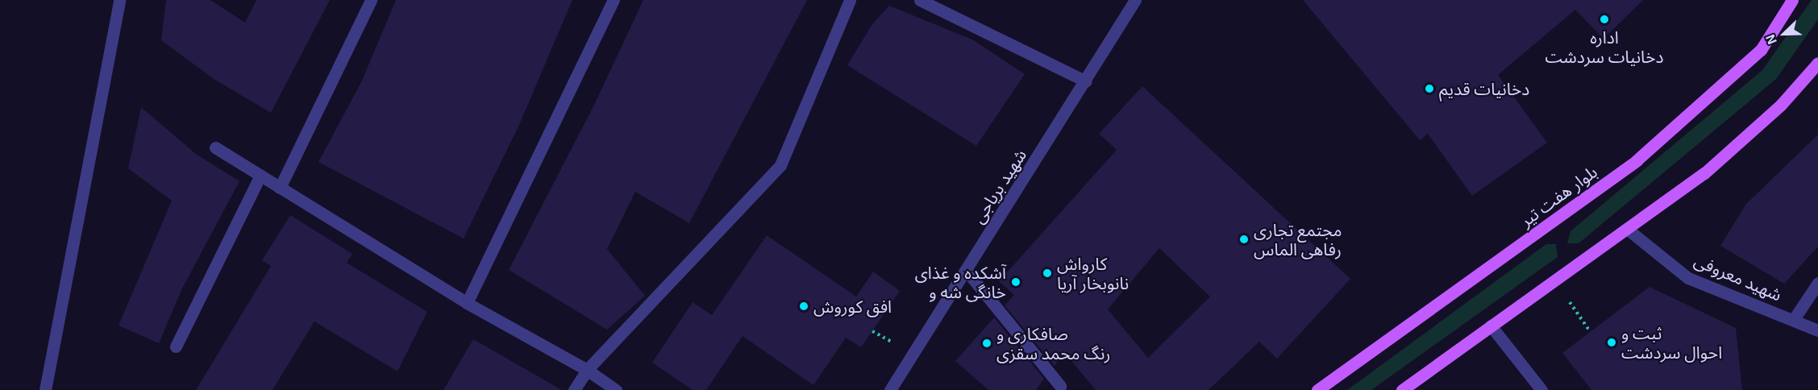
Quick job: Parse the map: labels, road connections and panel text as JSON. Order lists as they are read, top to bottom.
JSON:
{
  "streets": {
    "main road": ["بلوار هفت تیر"],
    "street": ["شهید بریاجی", "شهید معروفی"]
  },
  "places": [
    "اداره دخانیات سردشت",
    "دخانیات قدیم",
    "مجتمع تجاری رفاهی الماس",
    "کارواش نانوبخار آریا",
    "آشکده و غذای خانگی شه و",
    "افق کوروش",
    "ثبت و احوال سردشت",
    "صافکاری و رنگ محمد سقزی"
  ],
  "north": "bottom left"
}
